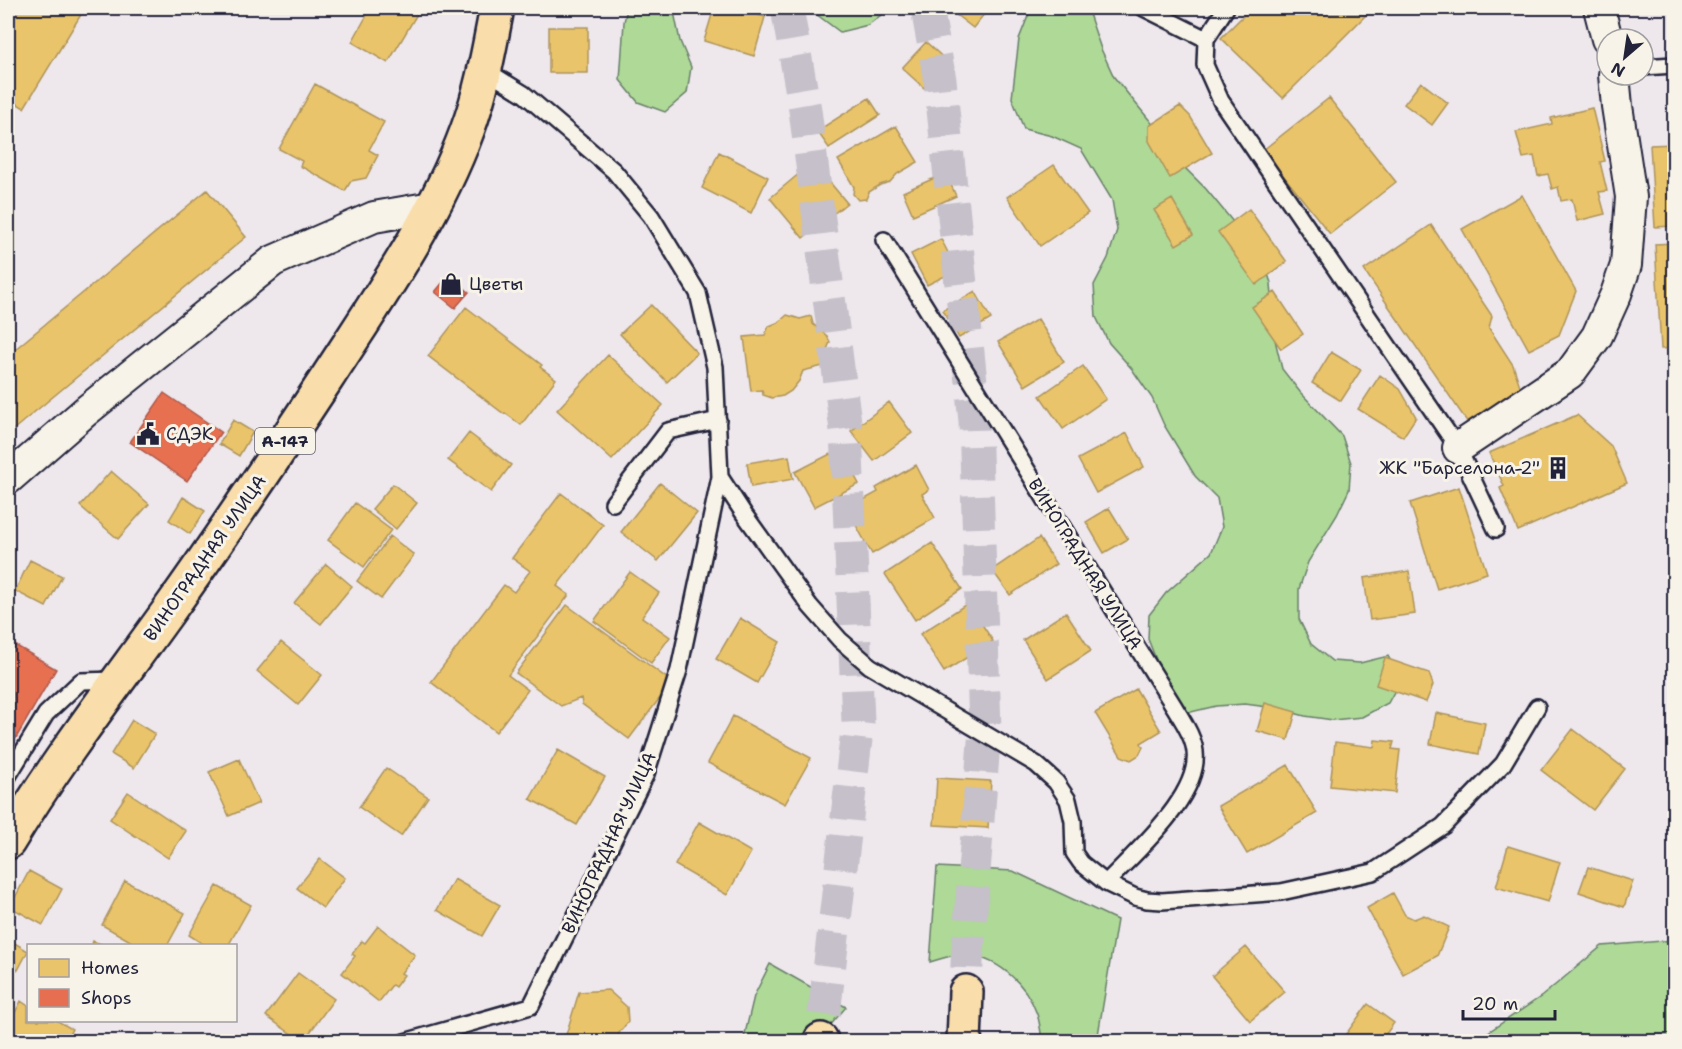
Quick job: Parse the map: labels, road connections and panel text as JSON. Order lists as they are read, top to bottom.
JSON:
{
  "streets": {
    "main road": ["А-147", "ВИНОГРАДНАЯ УЛИЦА"]
  },
  "places": {
    "shop": ["Цветы"],
    "public building": ["СДЭК"],
    "building": ["ЖК \"Барселона-2\""]
  },
  "legend": ["Homes", "Shops"],
  "scale_bar": "20 m",
  "north": "bottom left"
}
